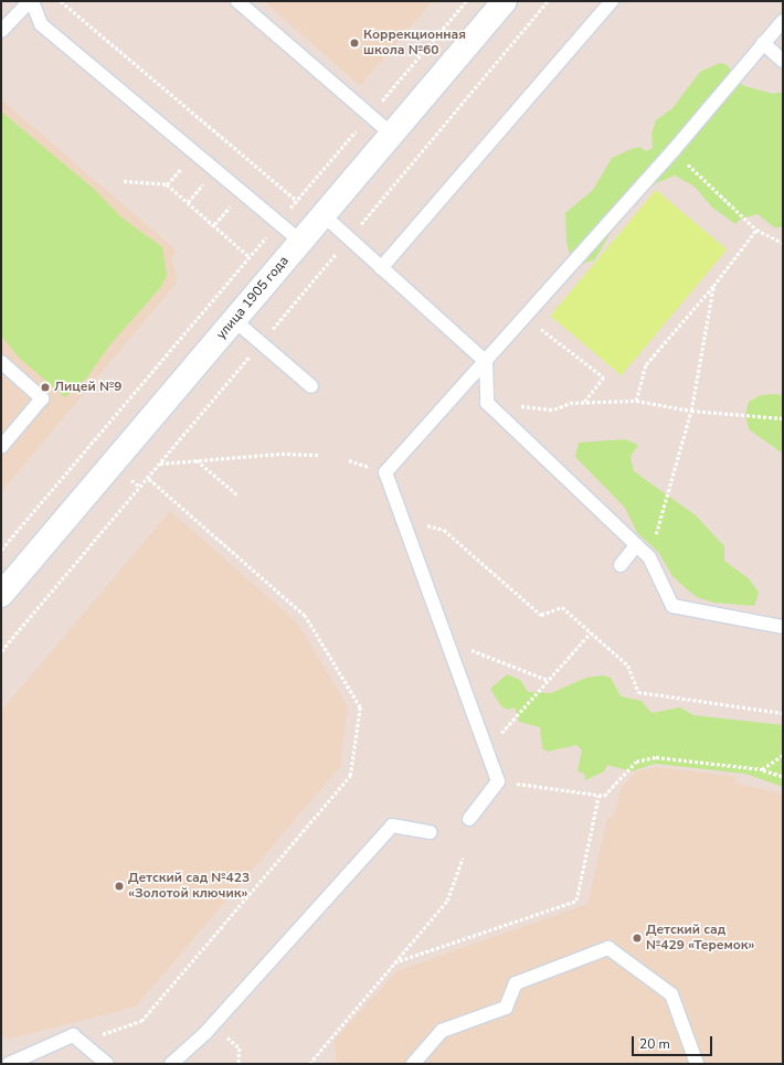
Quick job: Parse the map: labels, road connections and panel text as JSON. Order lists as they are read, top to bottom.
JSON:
{
  "streets": {
    "street": ["улица 1905 года"]
  },
  "places": [
    "Коррекционная школа №60",
    "Лицей №9",
    "Детский сад №423 «Золотой ключик»",
    "Детский сад №429 «Теремок»"
  ],
  "scale_bar": "20 m"
}
